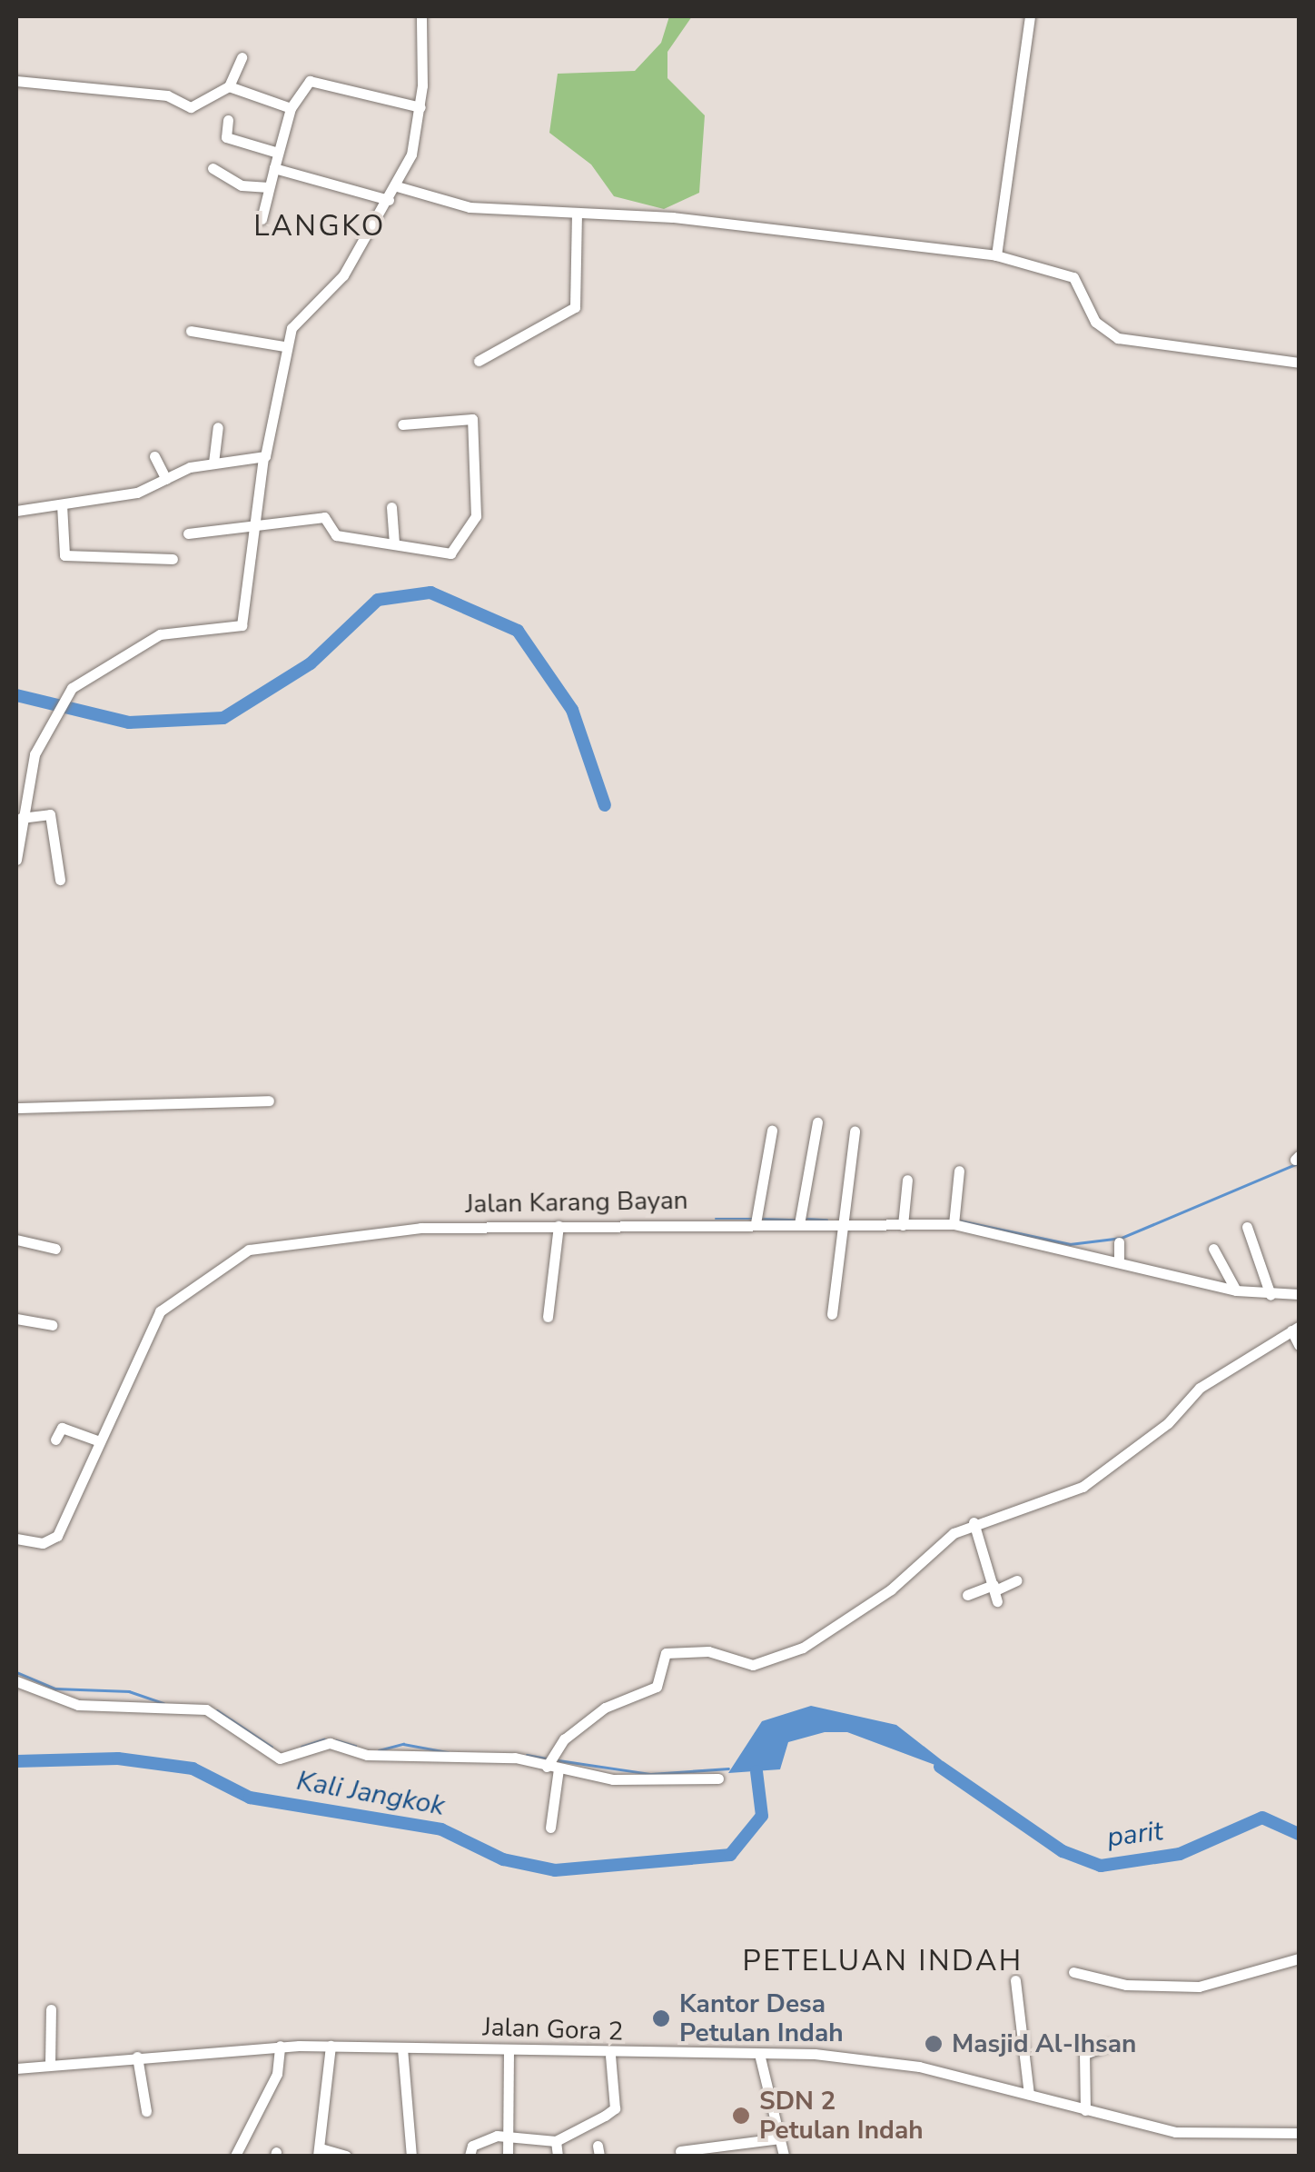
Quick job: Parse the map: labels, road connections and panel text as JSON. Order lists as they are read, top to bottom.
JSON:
{
  "streets": {
    "street": ["Jalan Karang Bayan", "Jalan Gora 2"]
  },
  "districts": ["LANGKO", "PETELUAN INDAH"],
  "water": ["Kali Jangkok", "parit"],
  "places": ["Kantor Desa Petulan Indah", "Masjid Al-Ihsan", "SDN 2 Petulan Indah"]
}
